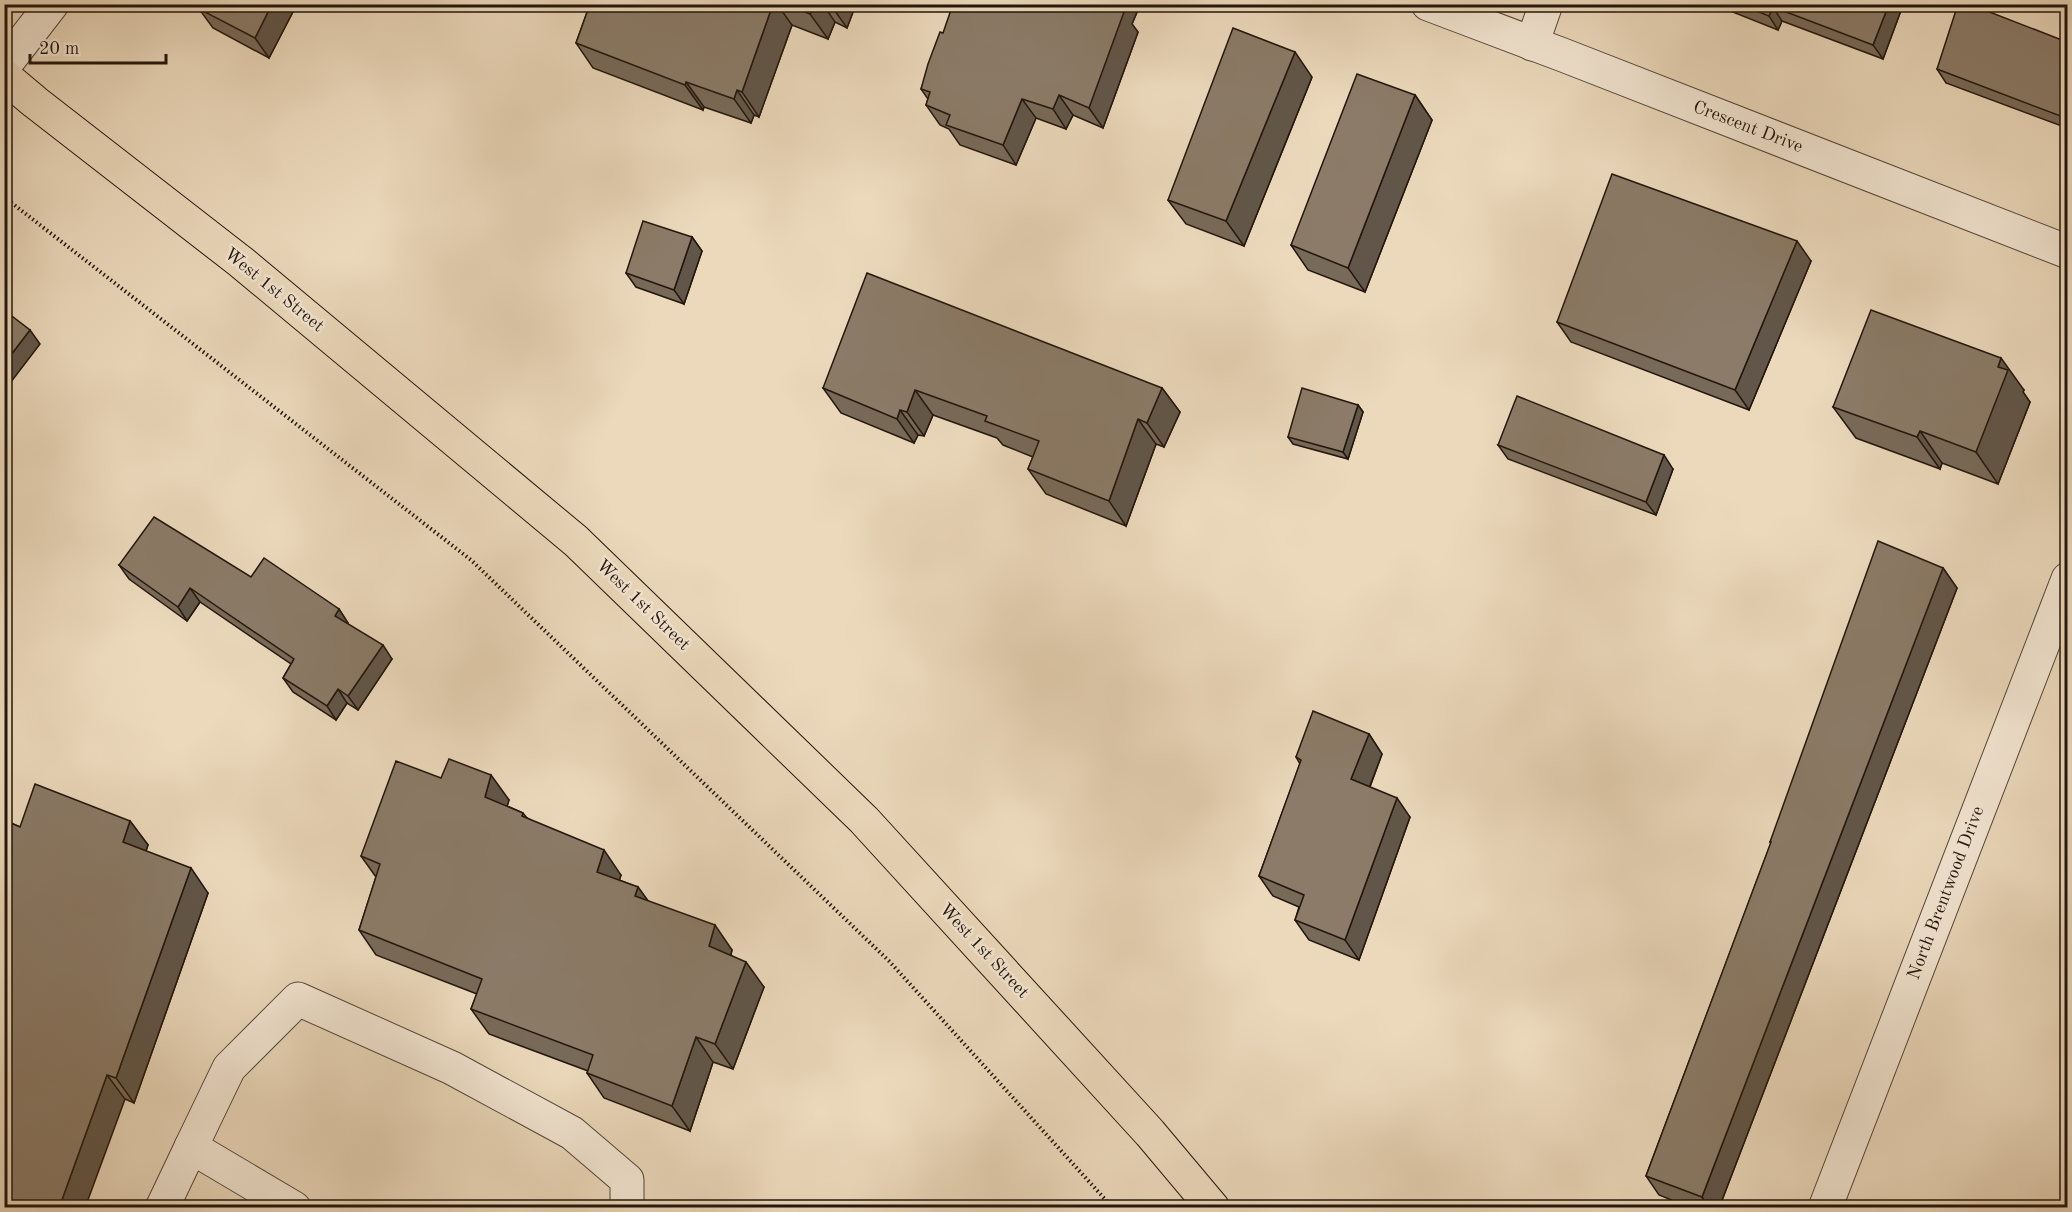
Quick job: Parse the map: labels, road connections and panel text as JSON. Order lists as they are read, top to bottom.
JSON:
{
  "streets": {
    "main road": ["West 1st Street"],
    "street": ["Crescent Drive", "North Brentwood Drive"]
  },
  "scale_bar": "20 m"
}
